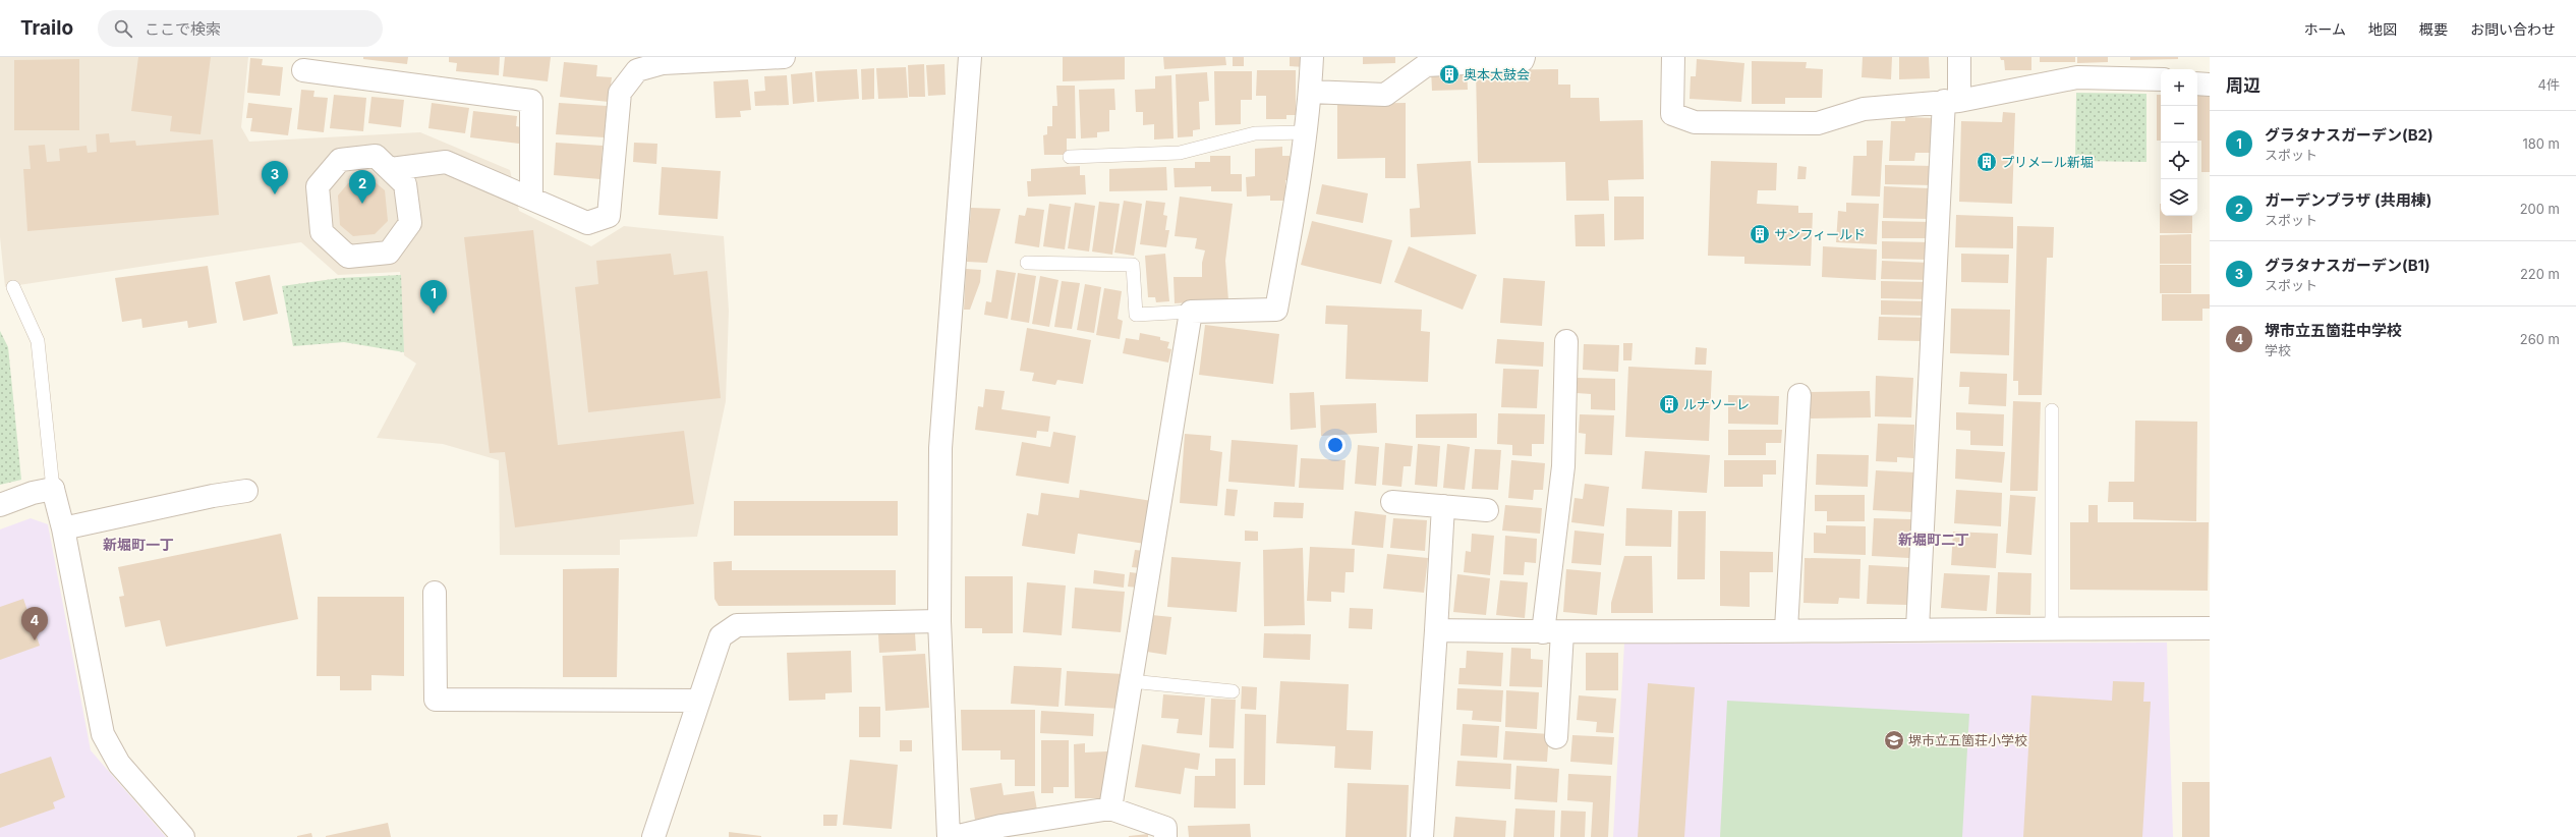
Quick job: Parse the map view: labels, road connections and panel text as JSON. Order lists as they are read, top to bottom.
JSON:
{
  "districts": ["新堀町二丁", "新堀町一丁"],
  "places": {
    "building": [
      "奥本太鼓会",
      "プリメール新堀",
      "サンフィールド",
      "ルナソーレ"
    ],
    "school or university": ["堺市立五箇荘小学校"]
  },
  "page": {
    "header": "Trailo",
    "search": "ここで検索",
    "nav": [
      "ホーム",
      "地図",
      "概要",
      "お問い合わせ"
    ],
    "heading": ["周辺", "4件"],
    "map_buttons": ["+", "−"],
    "list": [
      {
        "mark": "1",
        "name": "グラタナスガーデン(B2)",
        "note": "スポット",
        "value": "180 m"
      },
      {
        "mark": "2",
        "name": "ガーデンプラザ (共用棟)",
        "note": "スポット",
        "value": "200 m"
      },
      {
        "mark": "3",
        "name": "グラタナスガーデン(B1)",
        "note": "スポット",
        "value": "220 m"
      },
      {
        "mark": "4",
        "name": "堺市立五箇荘中学校",
        "note": "学校",
        "value": "260 m"
      }
    ],
    "pins": [
      "3",
      "2",
      "1",
      "4"
    ]
  }
}
